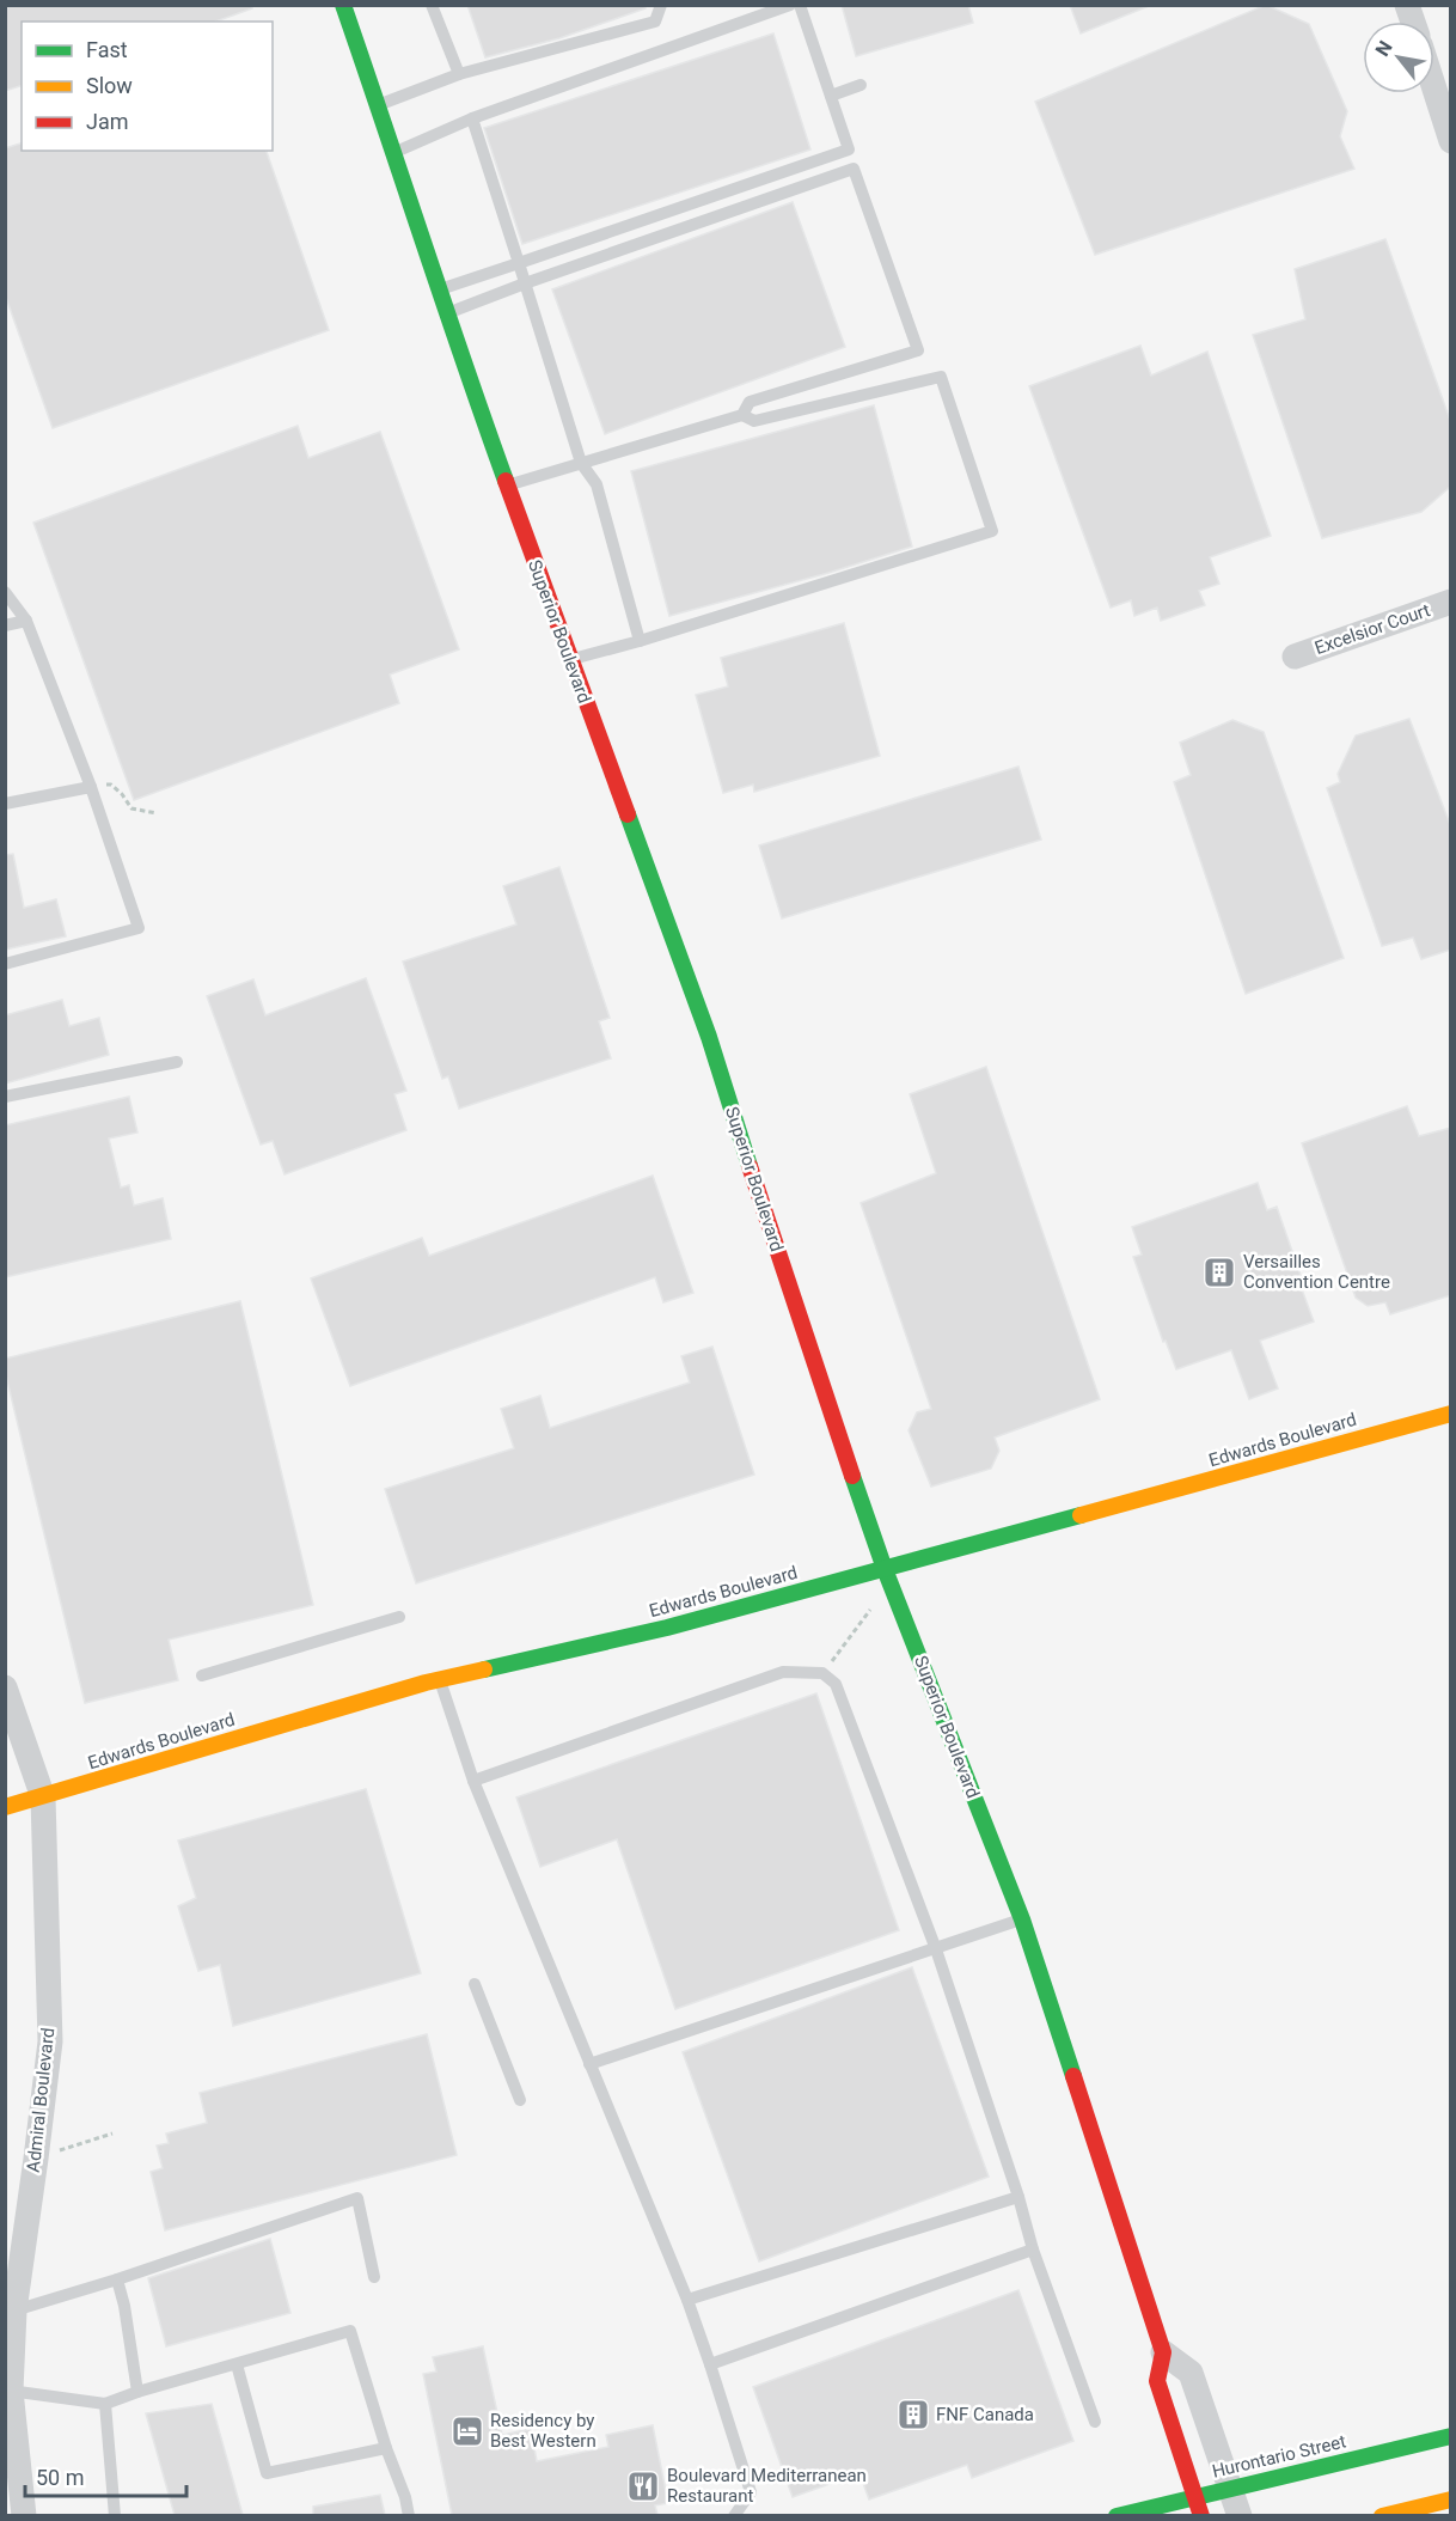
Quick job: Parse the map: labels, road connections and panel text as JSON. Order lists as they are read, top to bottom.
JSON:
{
  "streets": {
    "street": [
      "Excelsior Court",
      "Superior Boulevard",
      "Edwards Boulevard",
      "Admiral Boulevard",
      "Hurontario Street"
    ]
  },
  "crossings": [
    ["Superior Boulevard", "Edwards Boulevard"],
    ["Superior Boulevard", "Hurontario Street"],
    ["Edwards Boulevard", "Admiral Boulevard"]
  ],
  "places": {
    "building": ["Versailles Convention Centre", "FNF Canada"],
    "hotel": ["Residency by Best Western"],
    "restaurant": ["Boulevard Mediterranean Restaurant"]
  },
  "legend": ["Fast", "Slow", "Jam"],
  "scale_bar": "50 m",
  "north": "top left"
}
